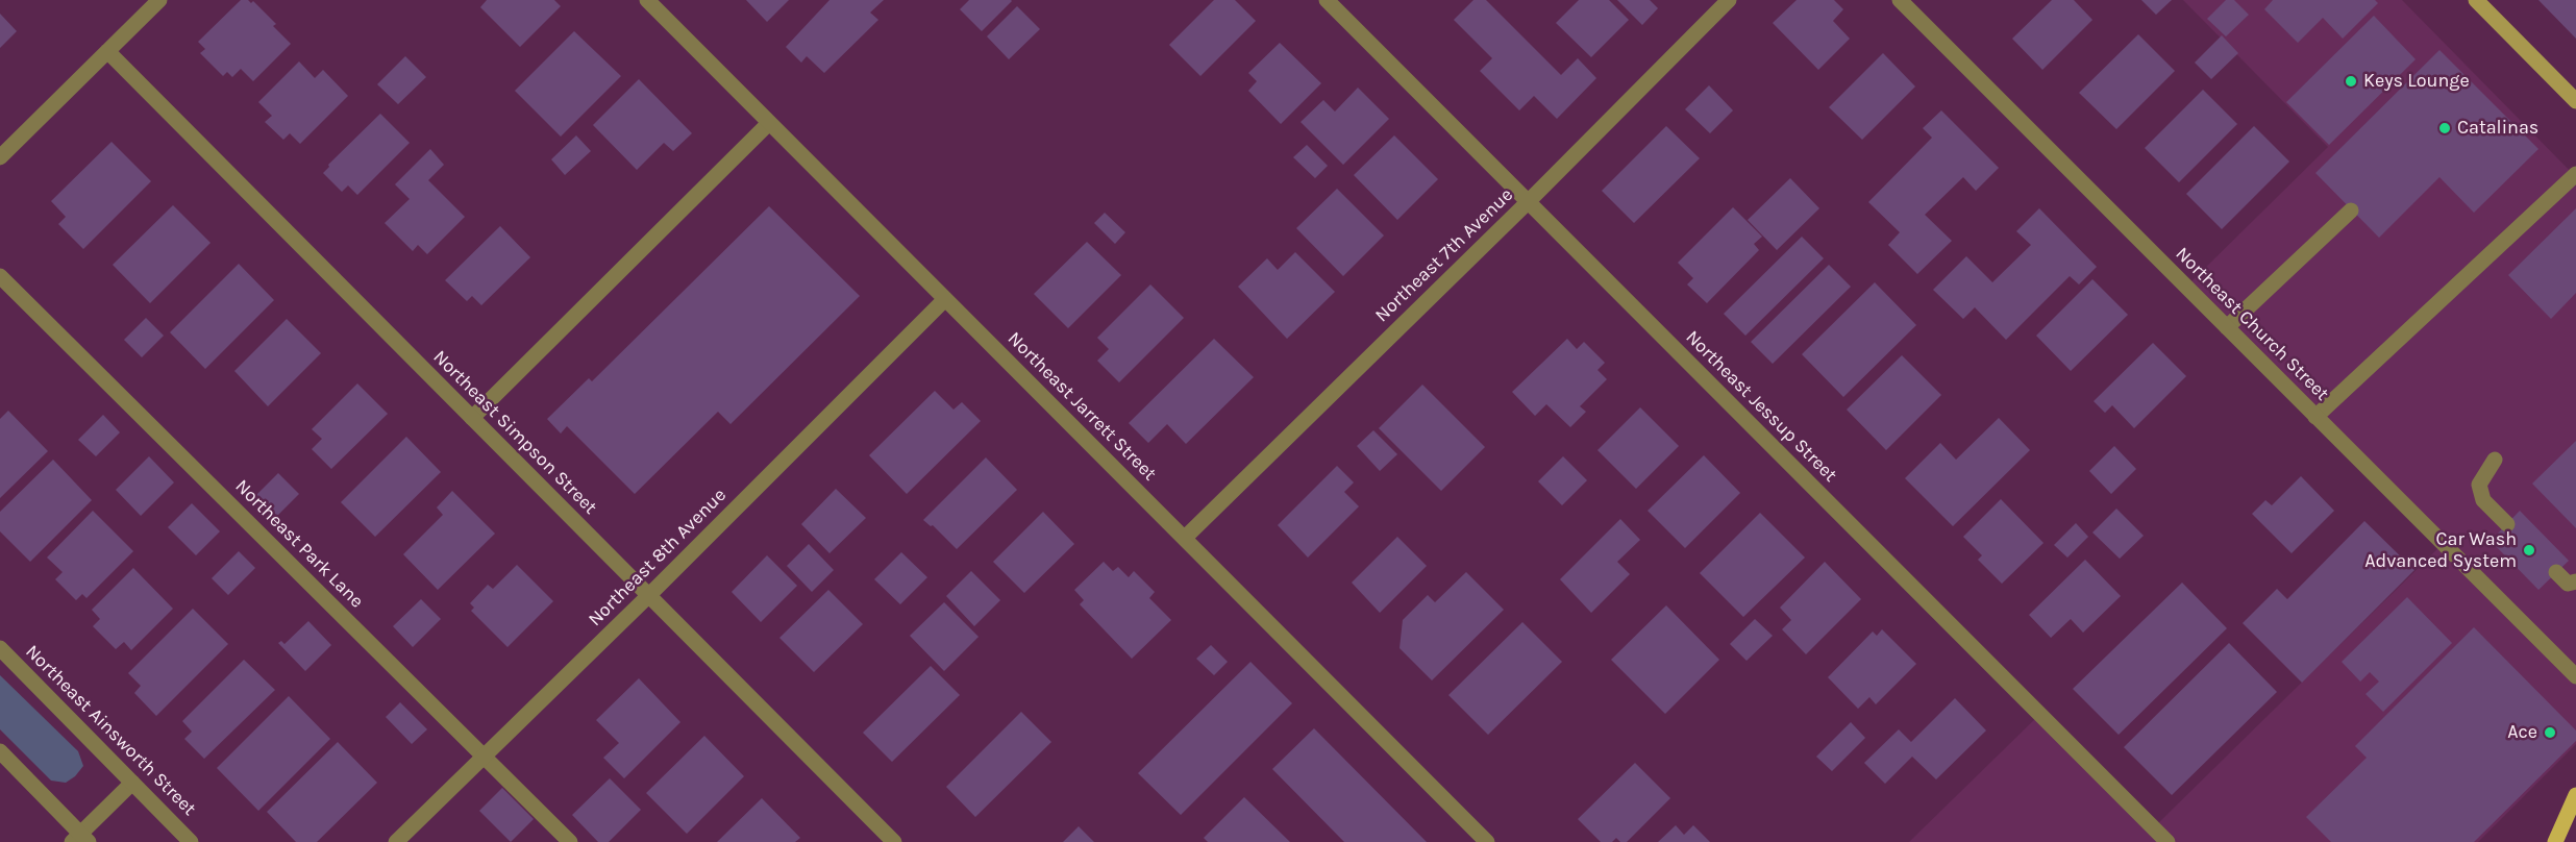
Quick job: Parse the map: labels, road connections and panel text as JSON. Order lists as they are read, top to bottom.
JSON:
{
  "streets": {
    "street": [
      "Northeast 7th Avenue",
      "Northeast Church Street",
      "Northeast Jarrett Street",
      "Northeast Jessup Street",
      "Northeast Simpson Street",
      "Northeast Park Lane",
      "Northeast 8th Avenue",
      "Northeast Ainsworth Street"
    ]
  },
  "crossings": [
    ["Northeast 7th Avenue", "Northeast Jarrett Street"],
    ["Northeast 7th Avenue", "Northeast Jessup Street"],
    ["Northeast Jarrett Street", "Northeast 8th Avenue"],
    ["Northeast Simpson Street", "Northeast 8th Avenue"],
    ["Northeast Park Lane", "Northeast 8th Avenue"]
  ],
  "places": [
    "Keys Lounge",
    "Catalinas",
    "Car Wash Advanced System",
    "Ace"
  ]
}
